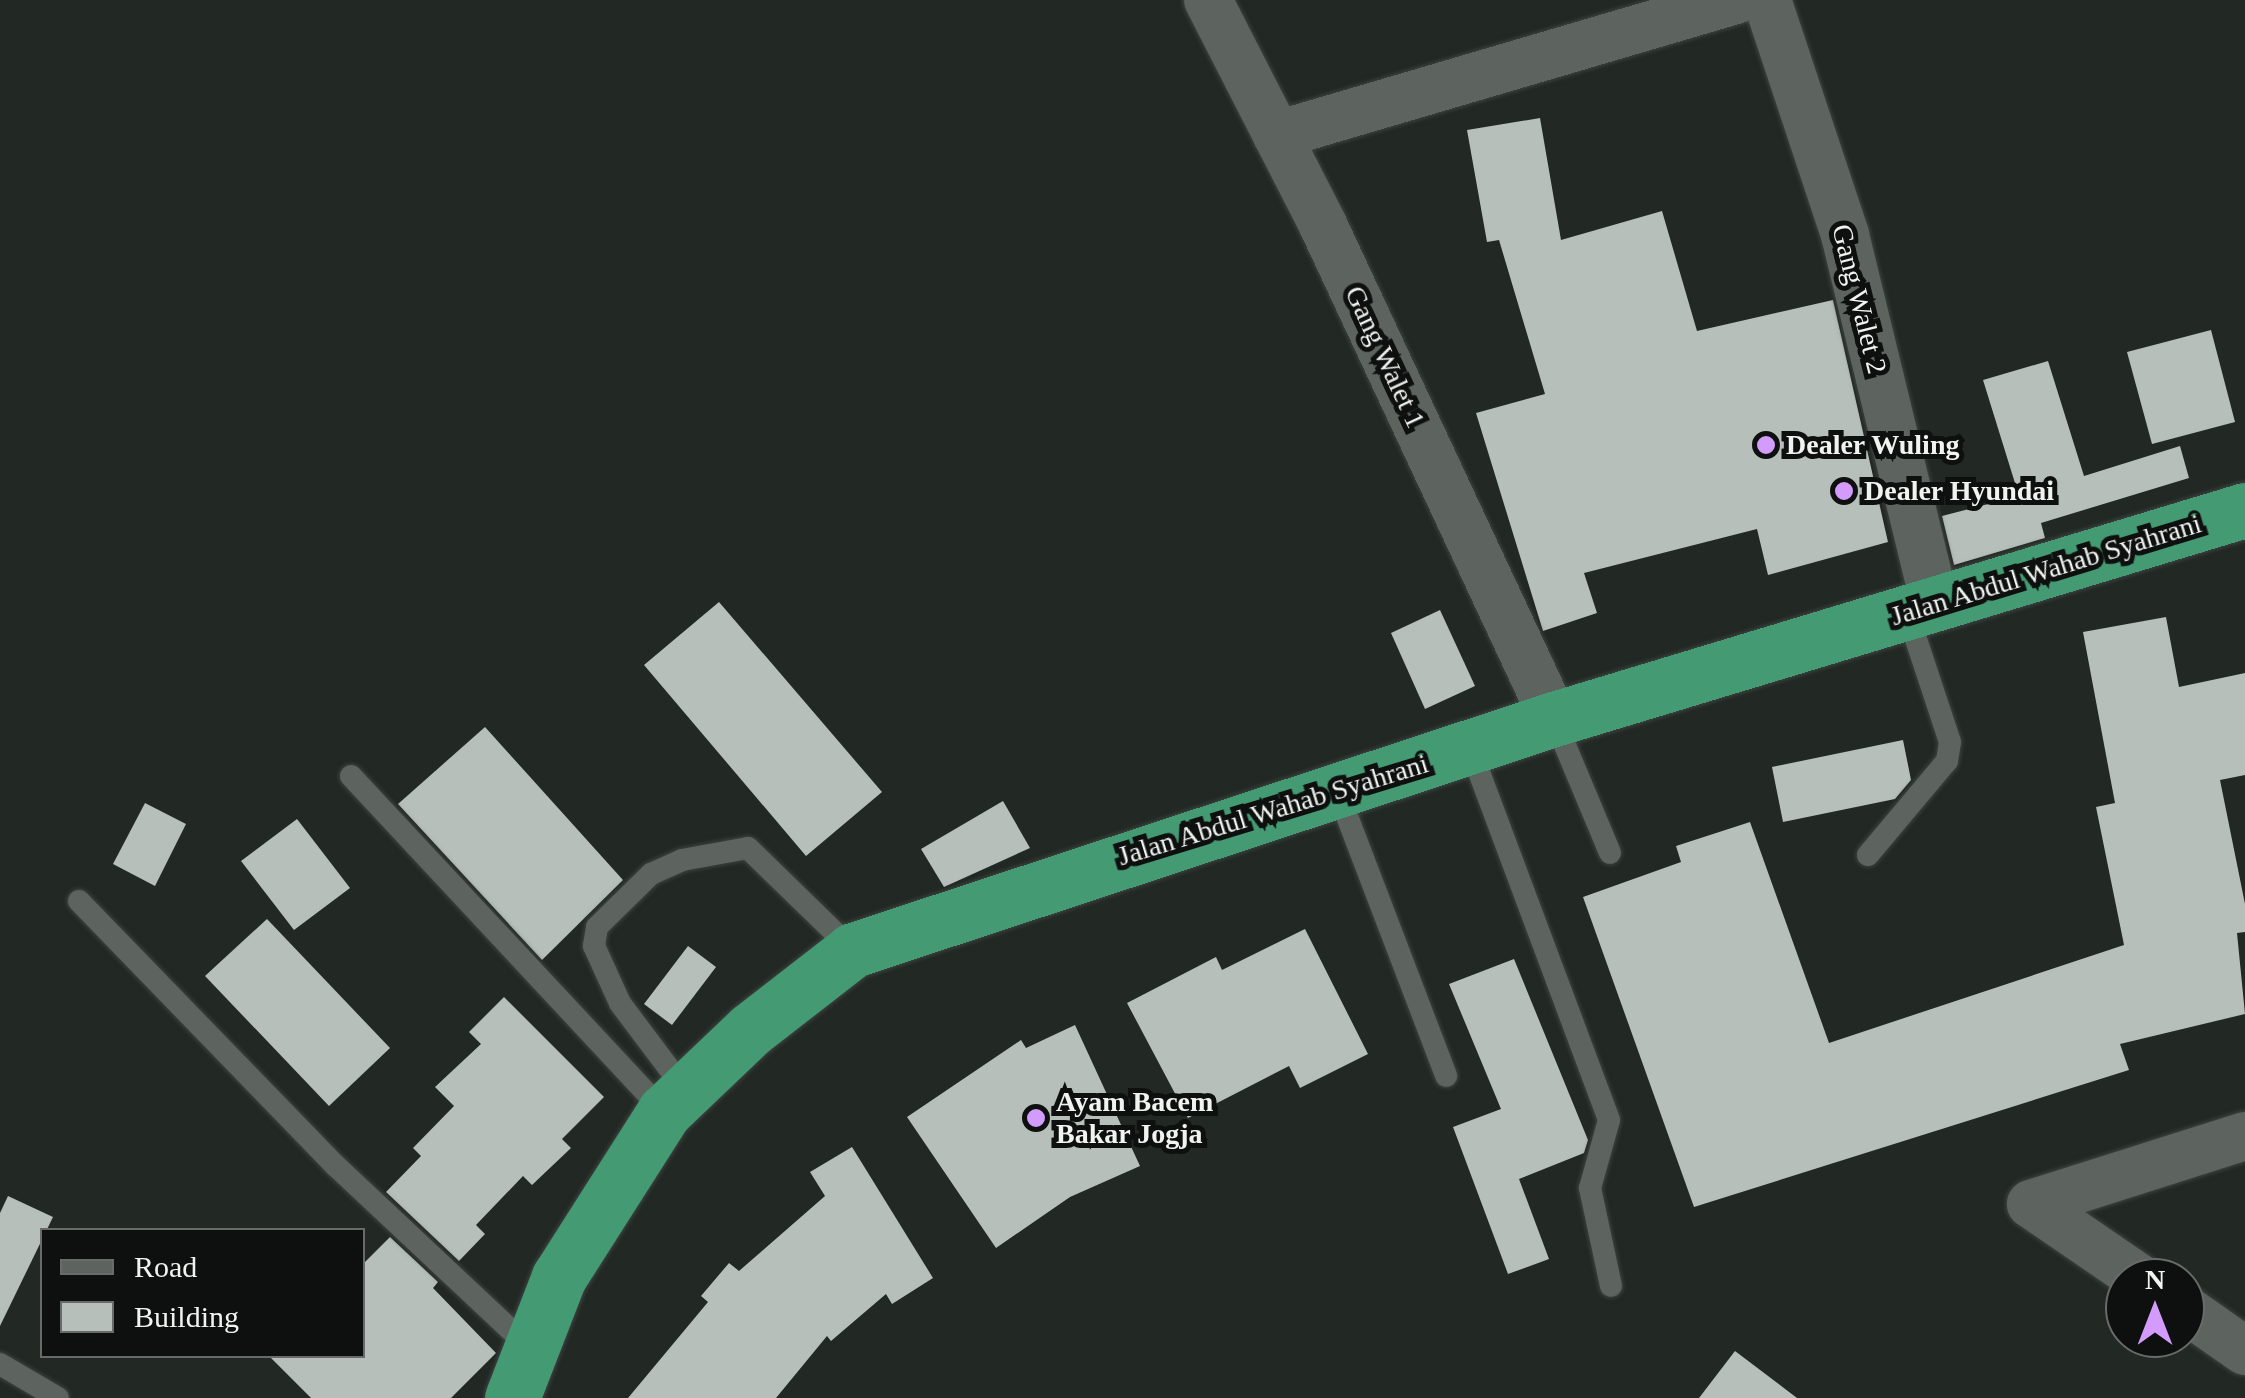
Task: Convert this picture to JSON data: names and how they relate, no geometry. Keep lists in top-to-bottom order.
{
  "streets": {
    "highway": ["Jalan Abdul Wahab Syahrani"],
    "street": ["Gang Walet 2", "Gang Walet 1"]
  },
  "crossings": [
    ["Gang Walet 2", "Jalan Abdul Wahab Syahrani"],
    ["Gang Walet 1", "Jalan Abdul Wahab Syahrani"]
  ],
  "places": ["Dealer Wuling", "Dealer Hyundai", "Ayam Bacem Bakar Jogja"],
  "legend": ["Road", "Building"],
  "north": "top"
}
